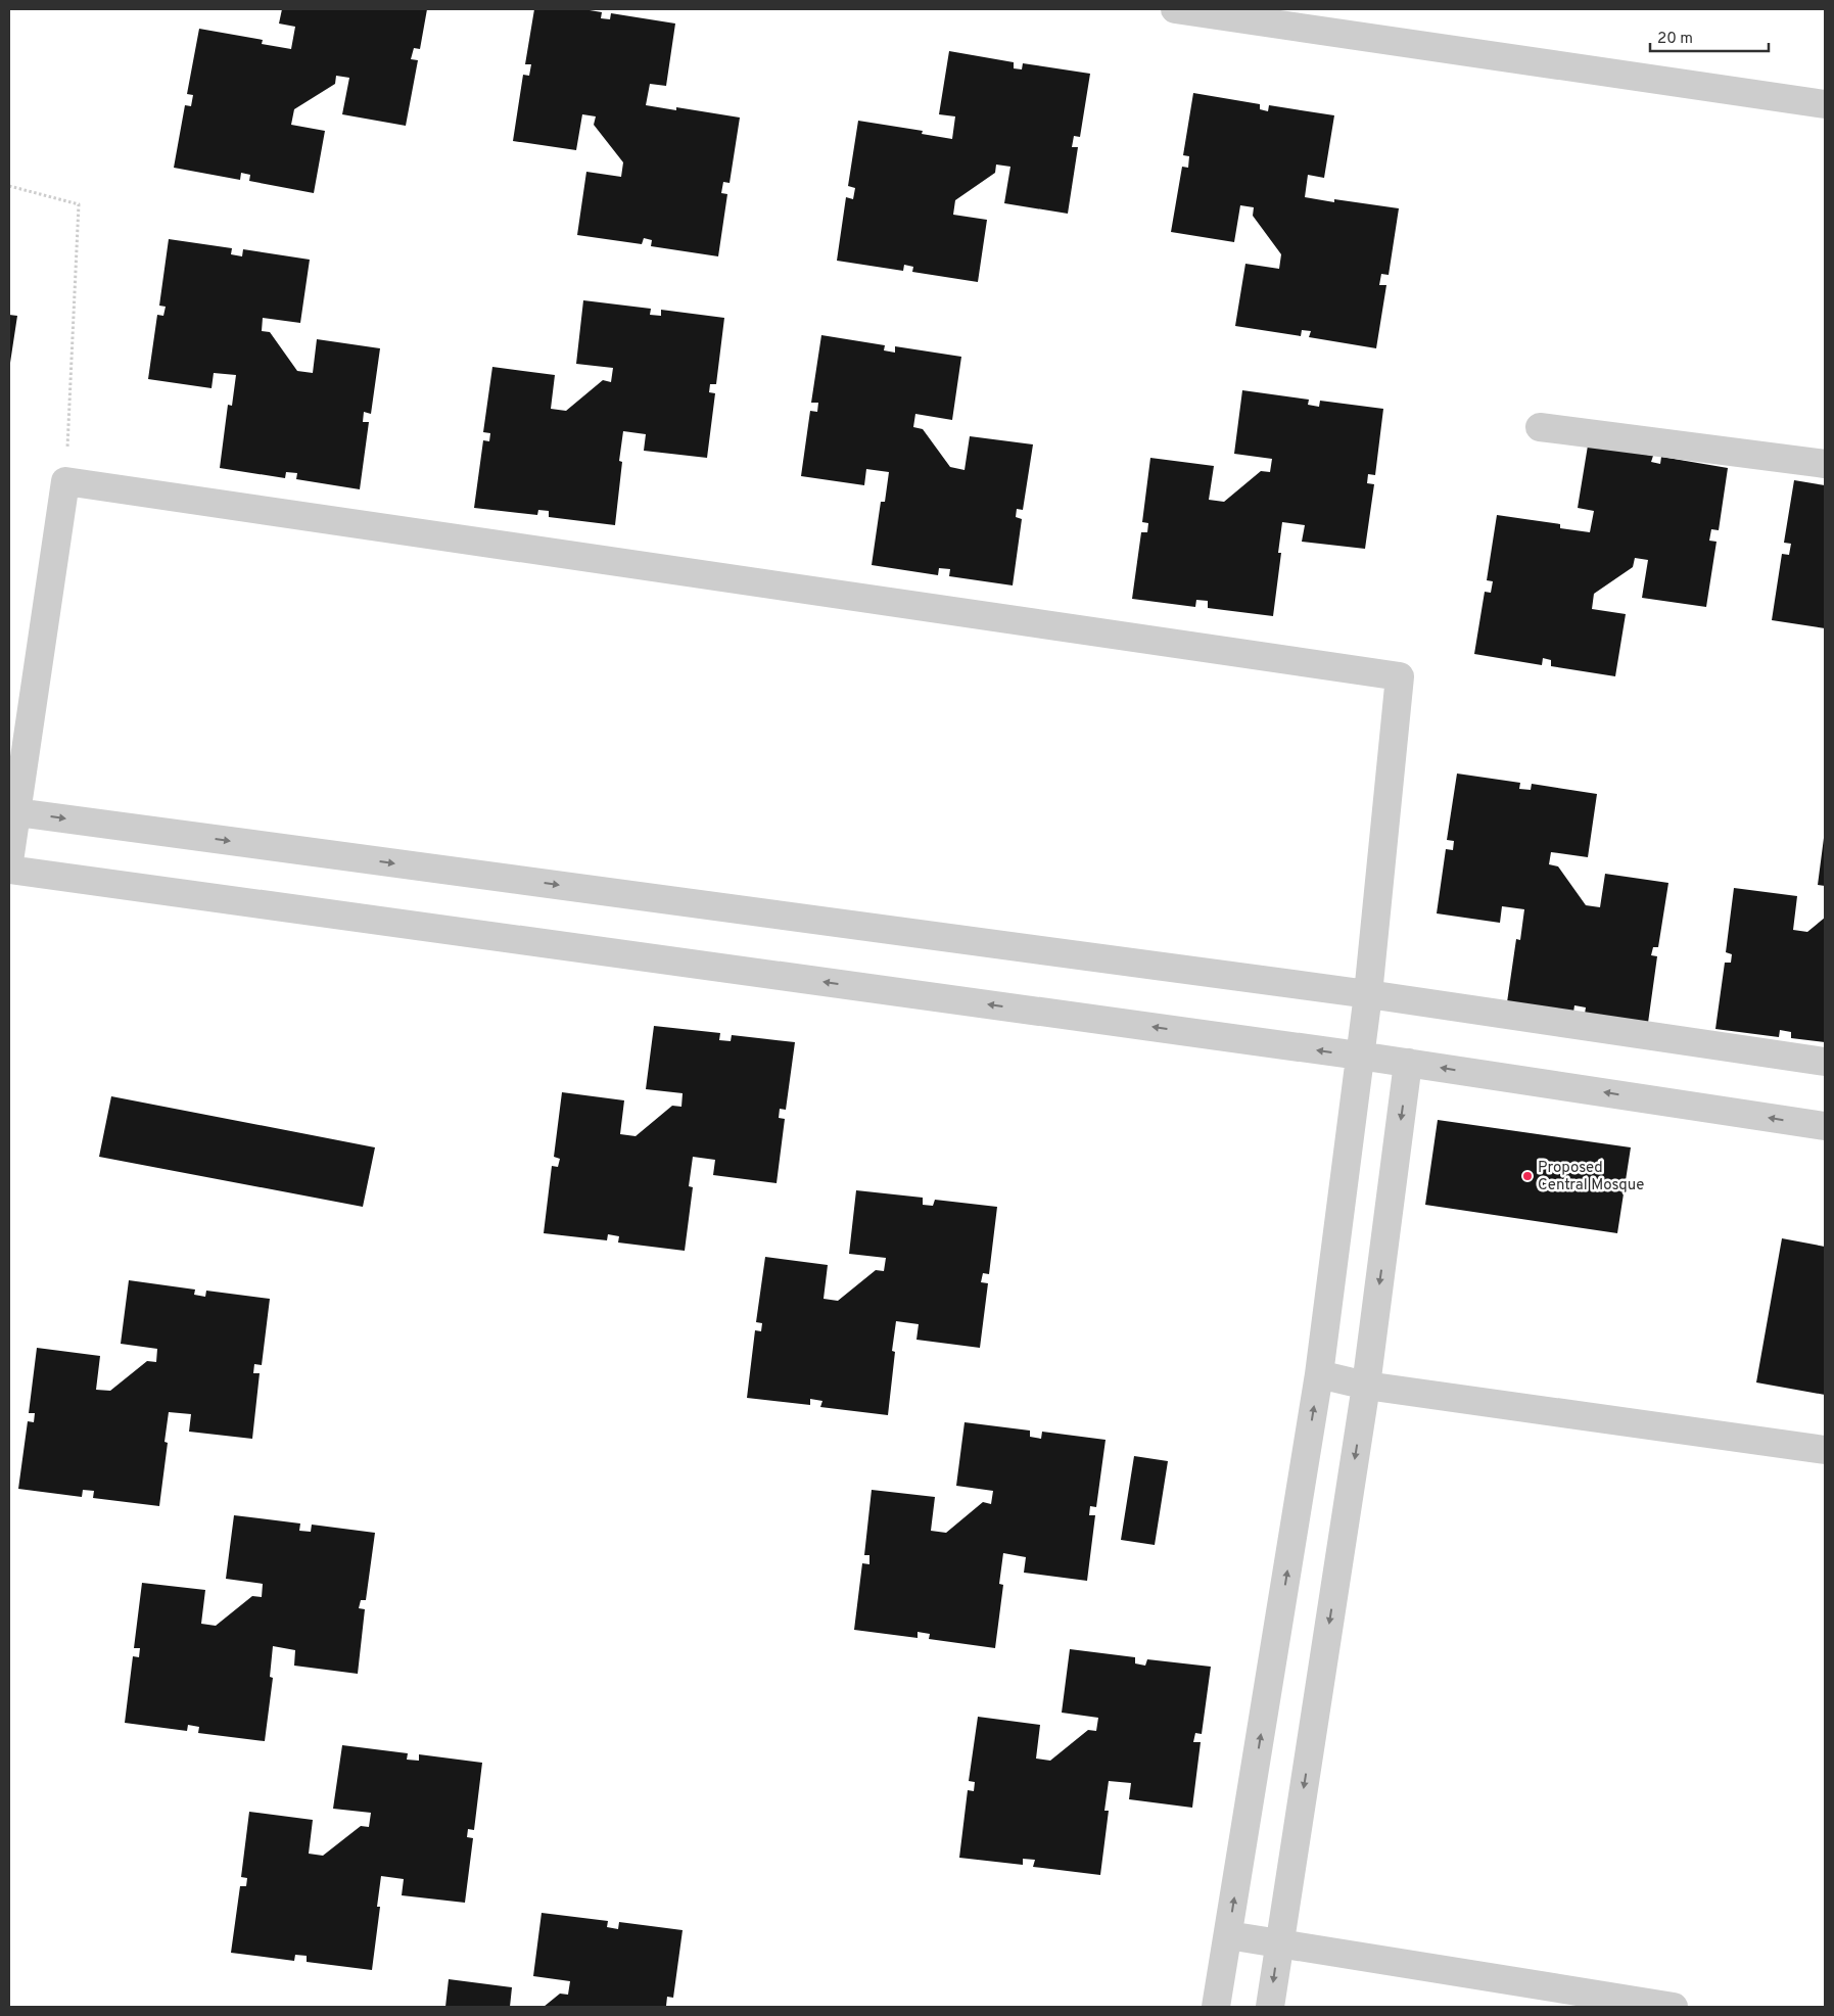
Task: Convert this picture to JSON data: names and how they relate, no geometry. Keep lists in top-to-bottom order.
{
  "places": ["Proposed Central Mosque"],
  "scale_bar": "20 m"
}
